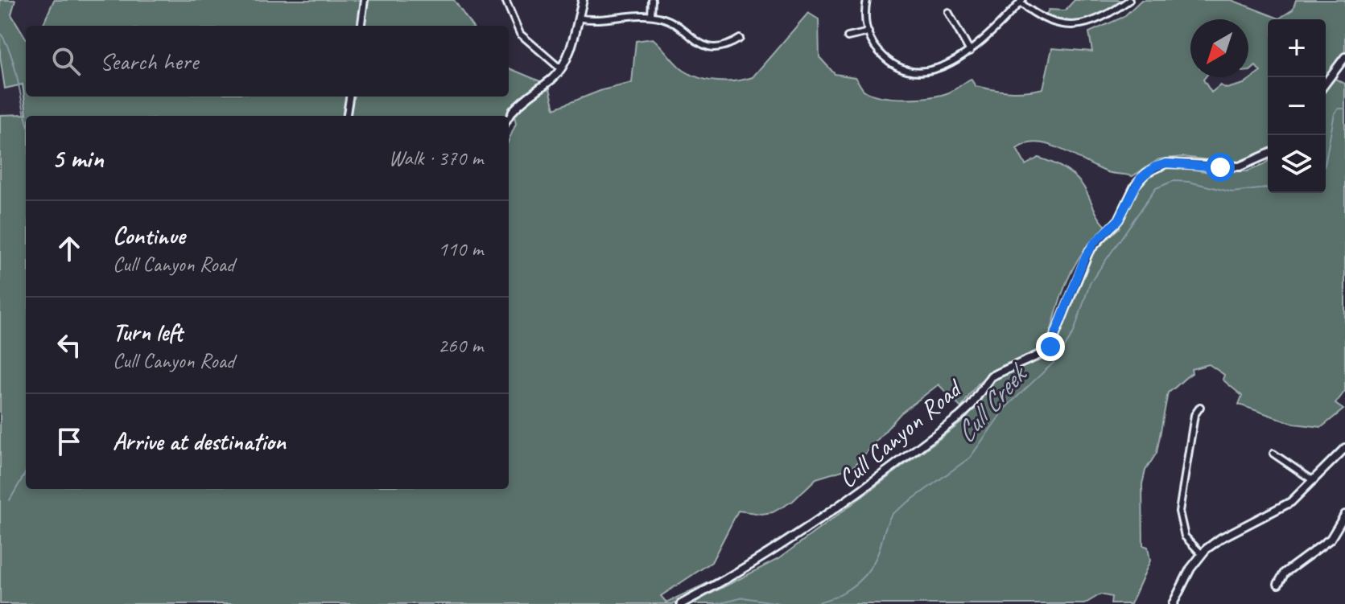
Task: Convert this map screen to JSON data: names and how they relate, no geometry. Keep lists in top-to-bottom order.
{
  "streets": {
    "street": ["Cull Canyon Road"]
  },
  "water": ["Cull Creek"],
  "north": "bottom left",
  "page": {
    "map_buttons": ["+", "−"],
    "search": "Search here",
    "heading": ["5 min", "Walk · 370 m"],
    "list": [
      ["Continue", "Cull Canyon Road", "110 m"],
      ["Turn left", "Cull Canyon Road", "260 m"],
      "Arrive at destination"
    ]
  }
}
